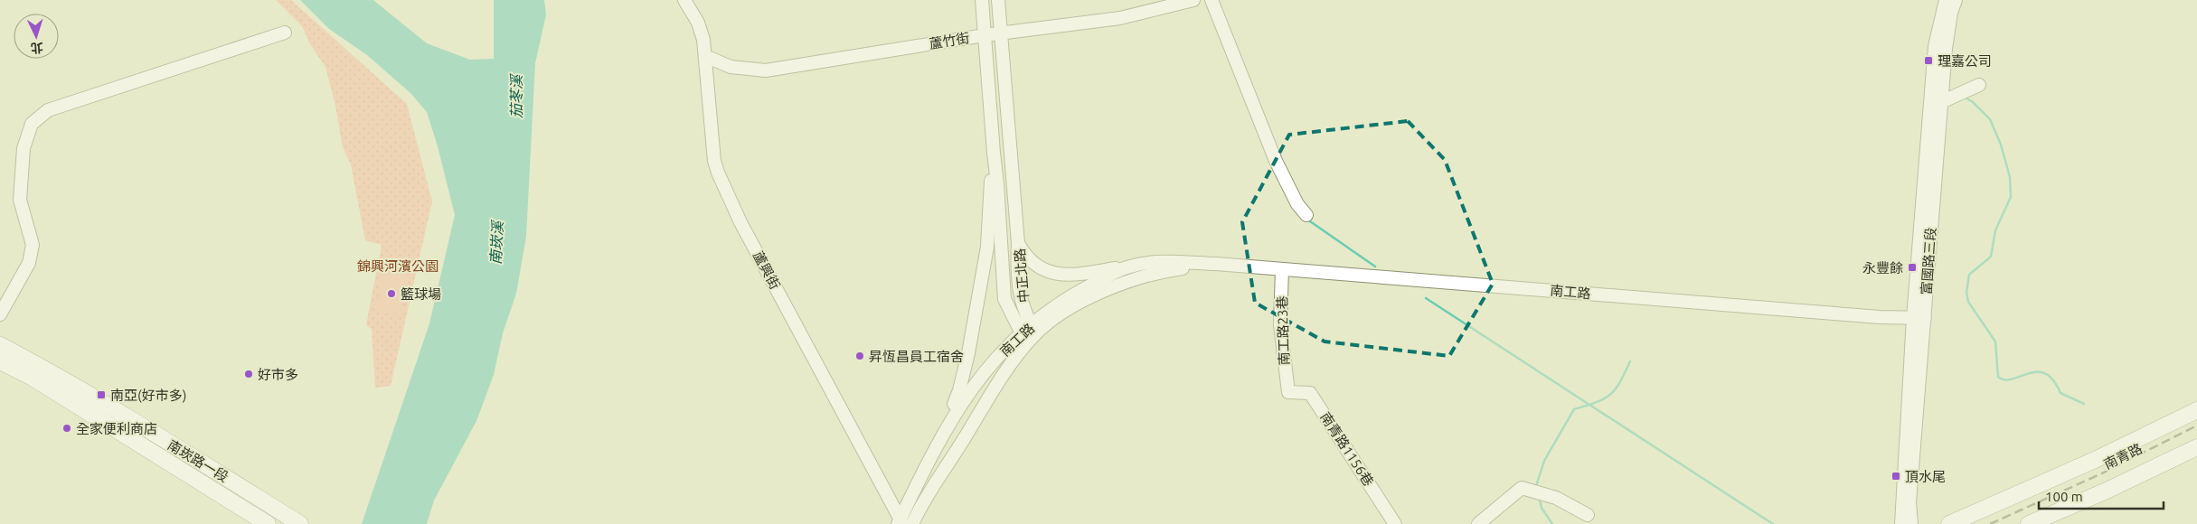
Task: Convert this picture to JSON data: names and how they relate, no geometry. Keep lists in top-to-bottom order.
{
  "streets": {
    "main road": ["南青路", "南崁路一段"],
    "street": [
      "蘆竹街",
      "富國路三段",
      "蘆興街",
      "中正北路",
      "南工路",
      "南工路23巷",
      "南青路1156巷"
    ]
  },
  "crossings": [
    ["蘆竹街", "蘆興街"],
    ["蘆竹街", "中正北路"],
    ["富國路三段", "南工路"],
    ["蘆興街", "南工路"],
    ["中正北路", "南工路"],
    ["南工路", "南工路23巷"],
    ["南工路23巷", "南青路1156巷"]
  ],
  "water": ["茄苳溪", "南崁溪"],
  "parks": ["錦興河濱公園"],
  "places": {
    "transit": [
      "理嘉公司",
      "永豐餘",
      "南亞(好市多)",
      "頂水尾"
    ],
    "other": [
      "籃球場",
      "昇恆昌員工宿舍",
      "好市多",
      "全家便利商店"
    ]
  },
  "scale_bar": "100 m",
  "north": "bottom"
}
